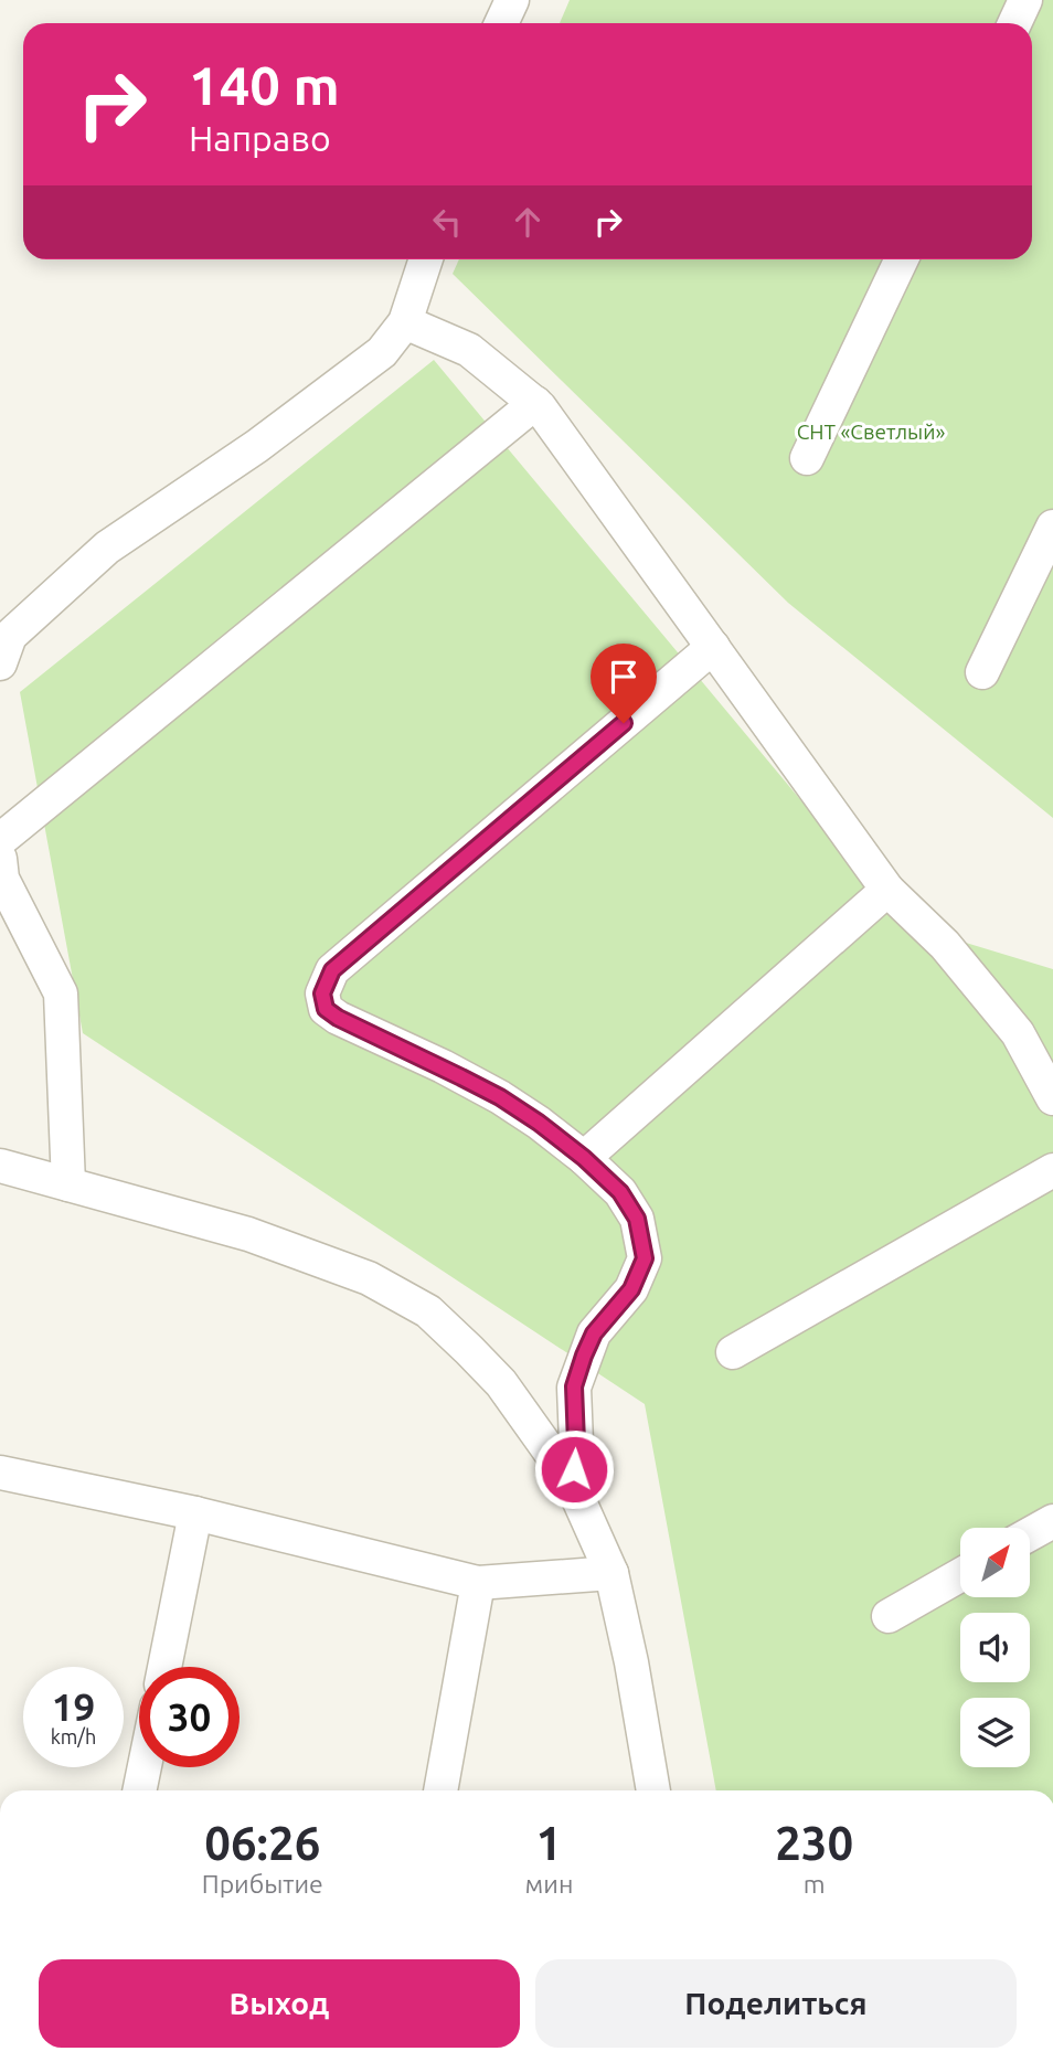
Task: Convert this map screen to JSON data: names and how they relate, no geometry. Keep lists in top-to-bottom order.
{
  "parks": ["СНТ «Светлый»"],
  "north": "top right",
  "page": {
    "turn": ["140 m", "Направо"],
    "speed": "19 km/h",
    "limit": "30",
    "eta": [
      "06:26",
      "Прибытие",
      "1",
      "мин",
      "230",
      "m"
    ],
    "buttons": ["Выход", "Поделиться"]
  }
}
